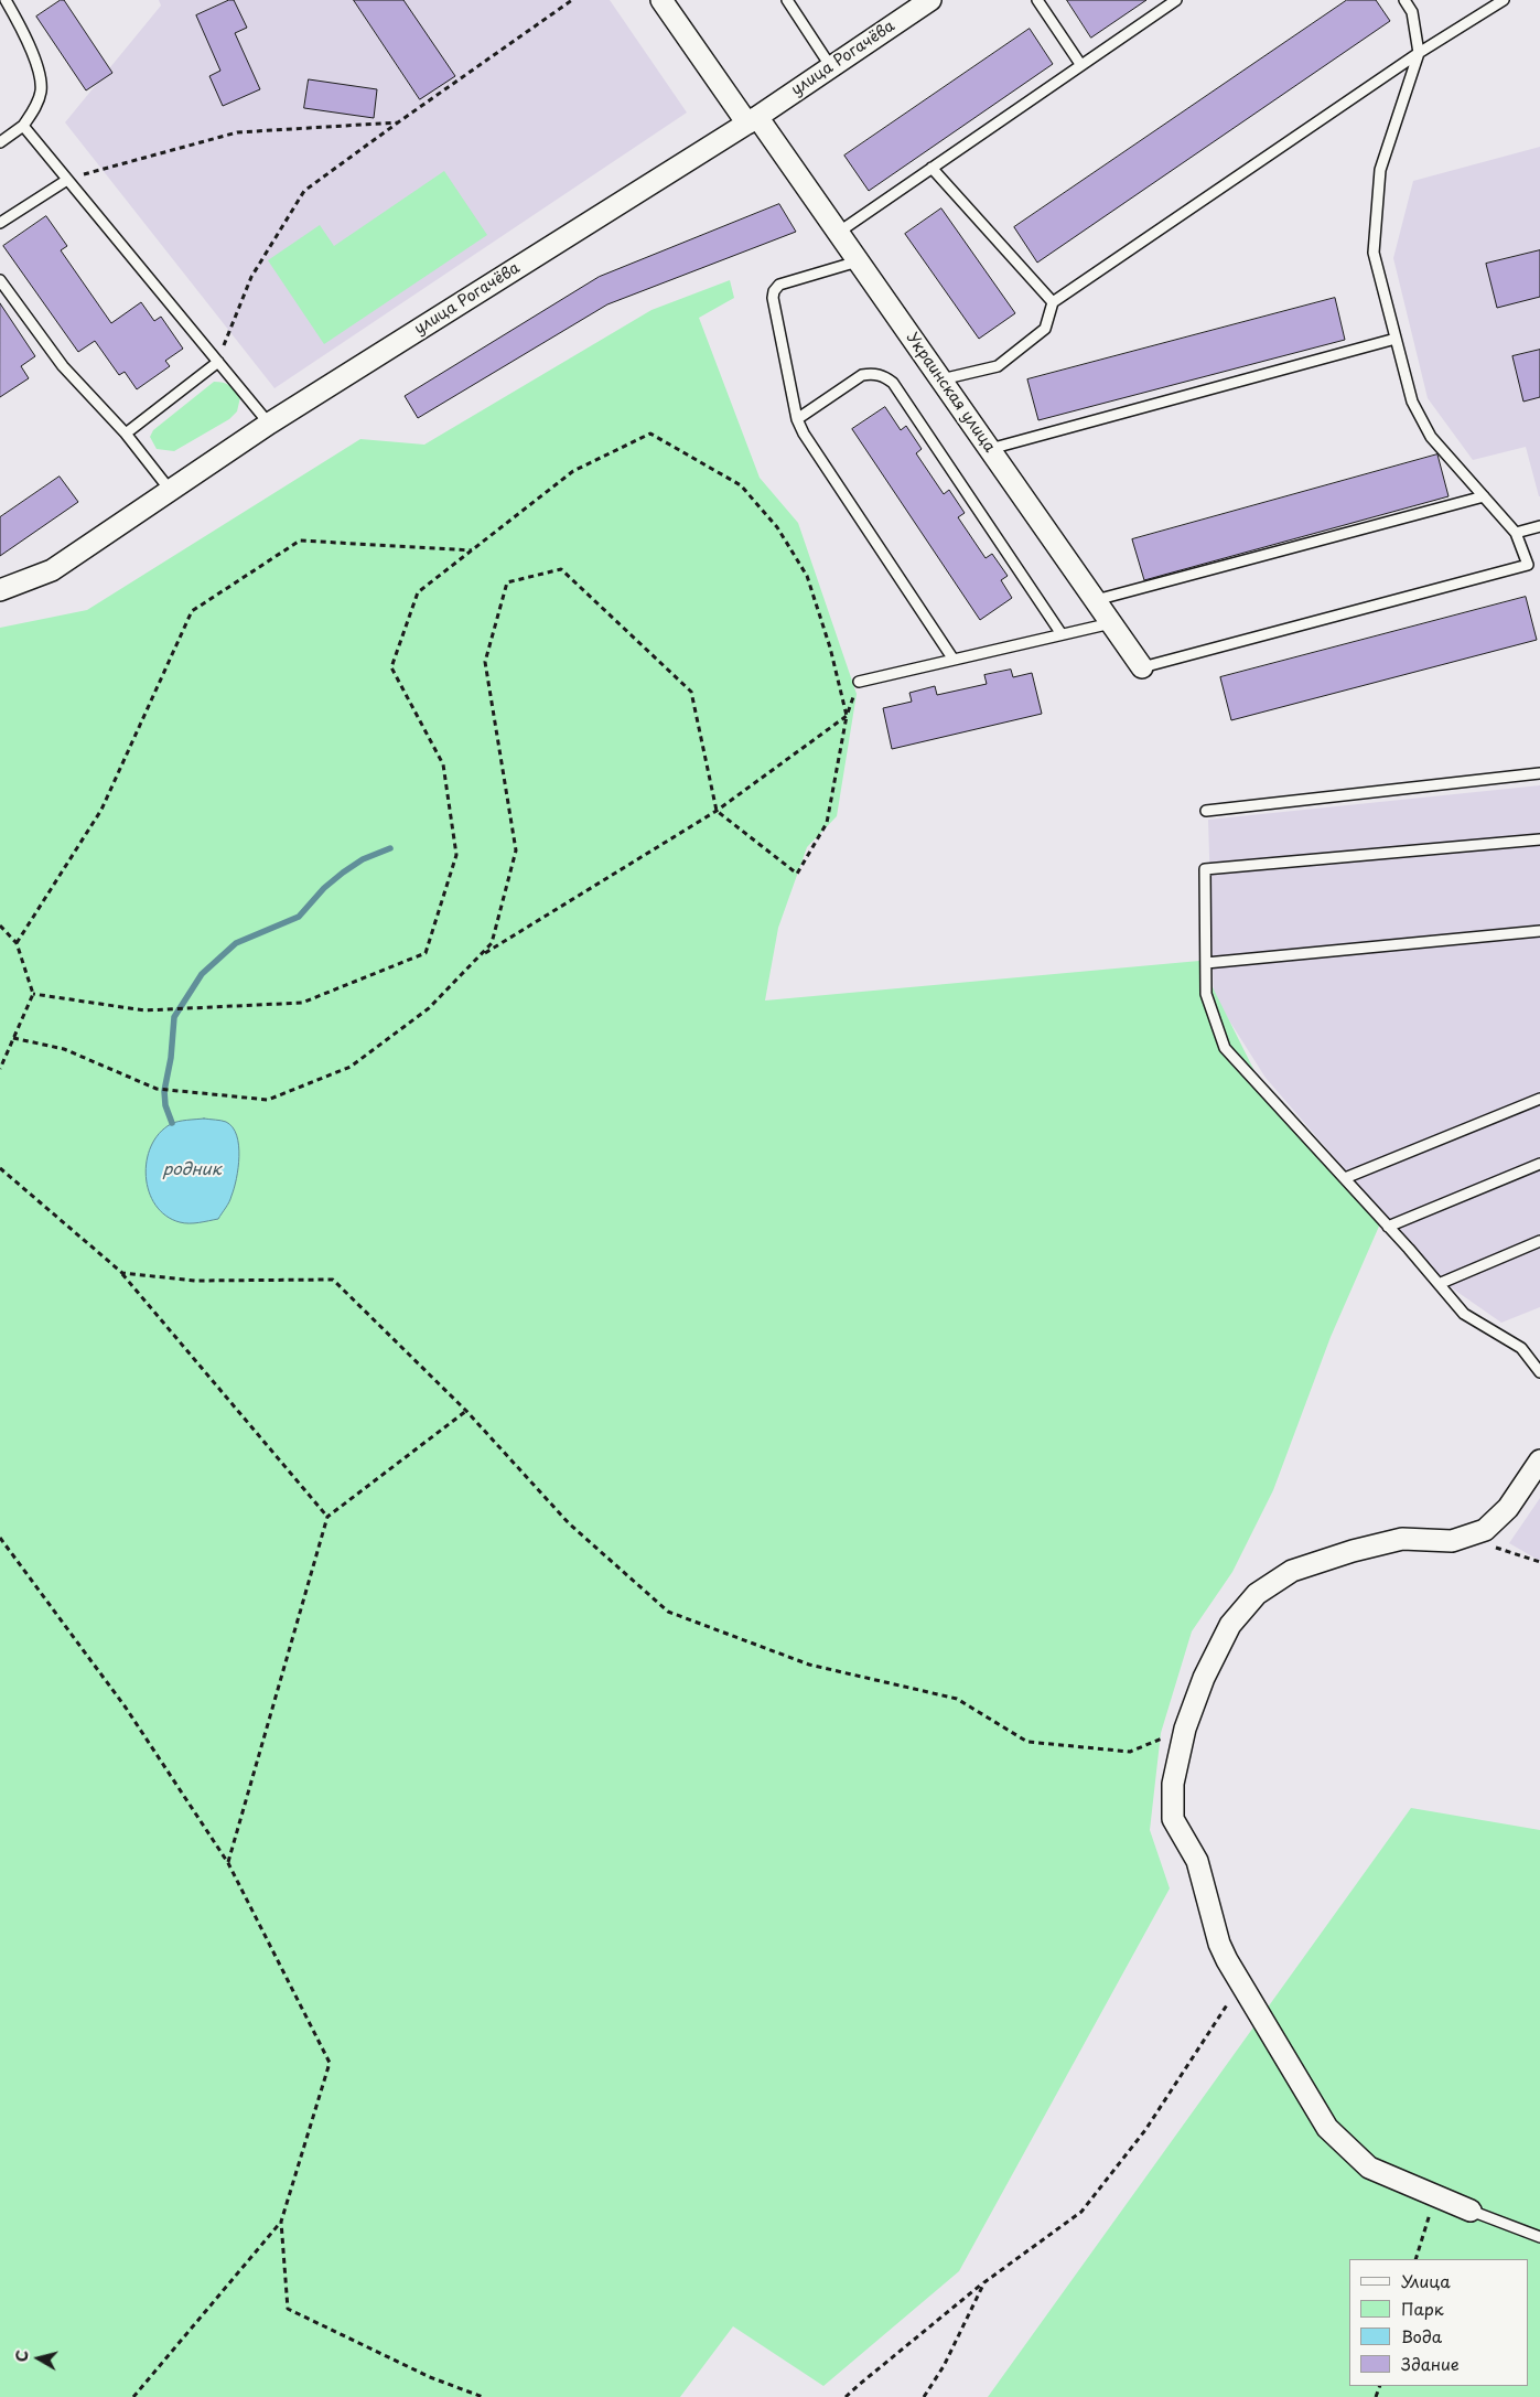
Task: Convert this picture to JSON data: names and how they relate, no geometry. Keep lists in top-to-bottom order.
{
  "streets": {
    "street": ["улица Рогачёва", "Украинская улица"]
  },
  "crossings": [
    ["улица Рогачёва", "Украинская улица"]
  ],
  "water": ["родник"],
  "legend": [
    "Улица",
    "Парк",
    "Вода",
    "Здание"
  ],
  "north": "left"
}
